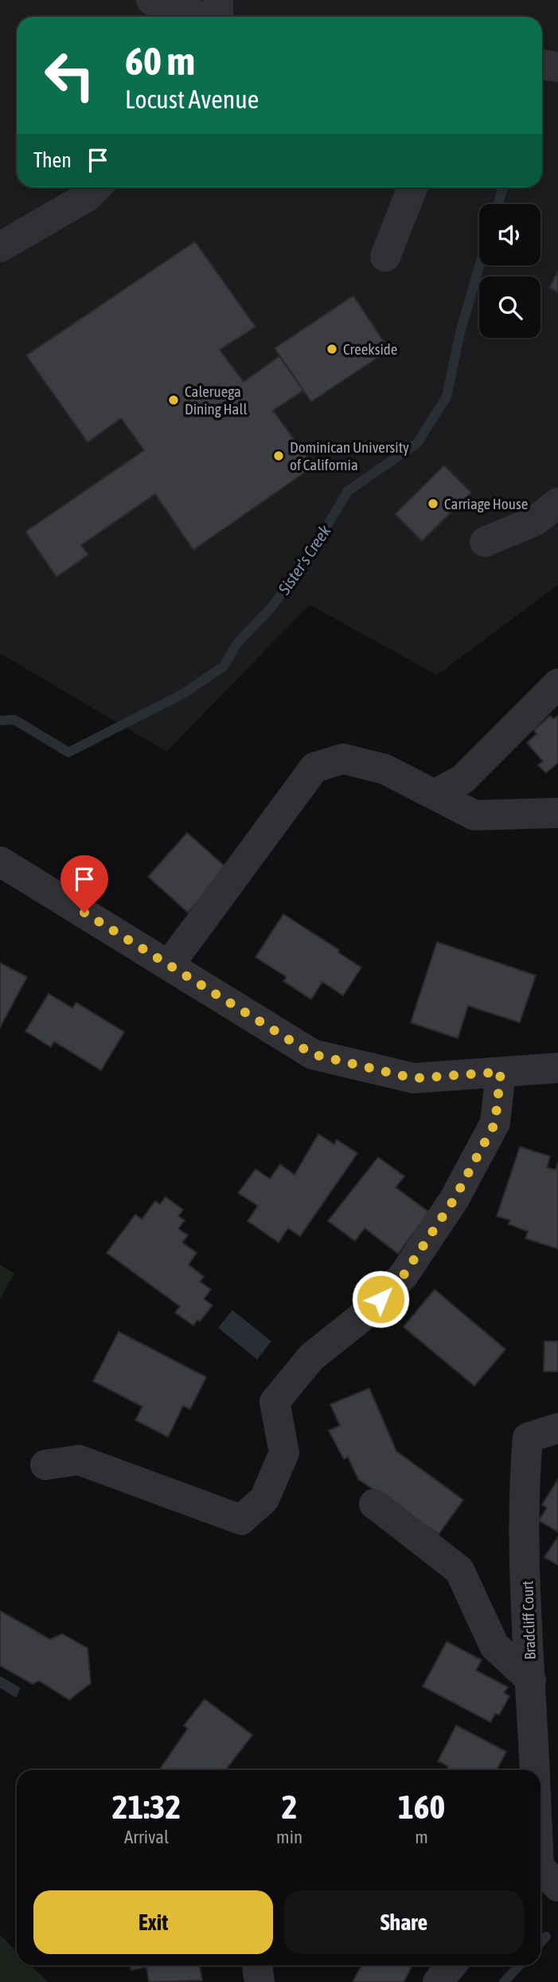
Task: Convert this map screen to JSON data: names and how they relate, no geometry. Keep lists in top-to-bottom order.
{
  "streets": {
    "street": ["Bradcliff Court"]
  },
  "water": ["Sister's Creek"],
  "places": [
    "Creekside",
    "Caleruega Dining Hall",
    "Dominican University of California",
    "Carriage House"
  ],
  "page": {
    "turn": ["60 m", "Locust Avenue"],
    "then": "Then",
    "eta": [
      "21:32",
      "Arrival",
      "2",
      "min",
      "160",
      "m"
    ],
    "buttons": ["Exit", "Share"]
  }
}
